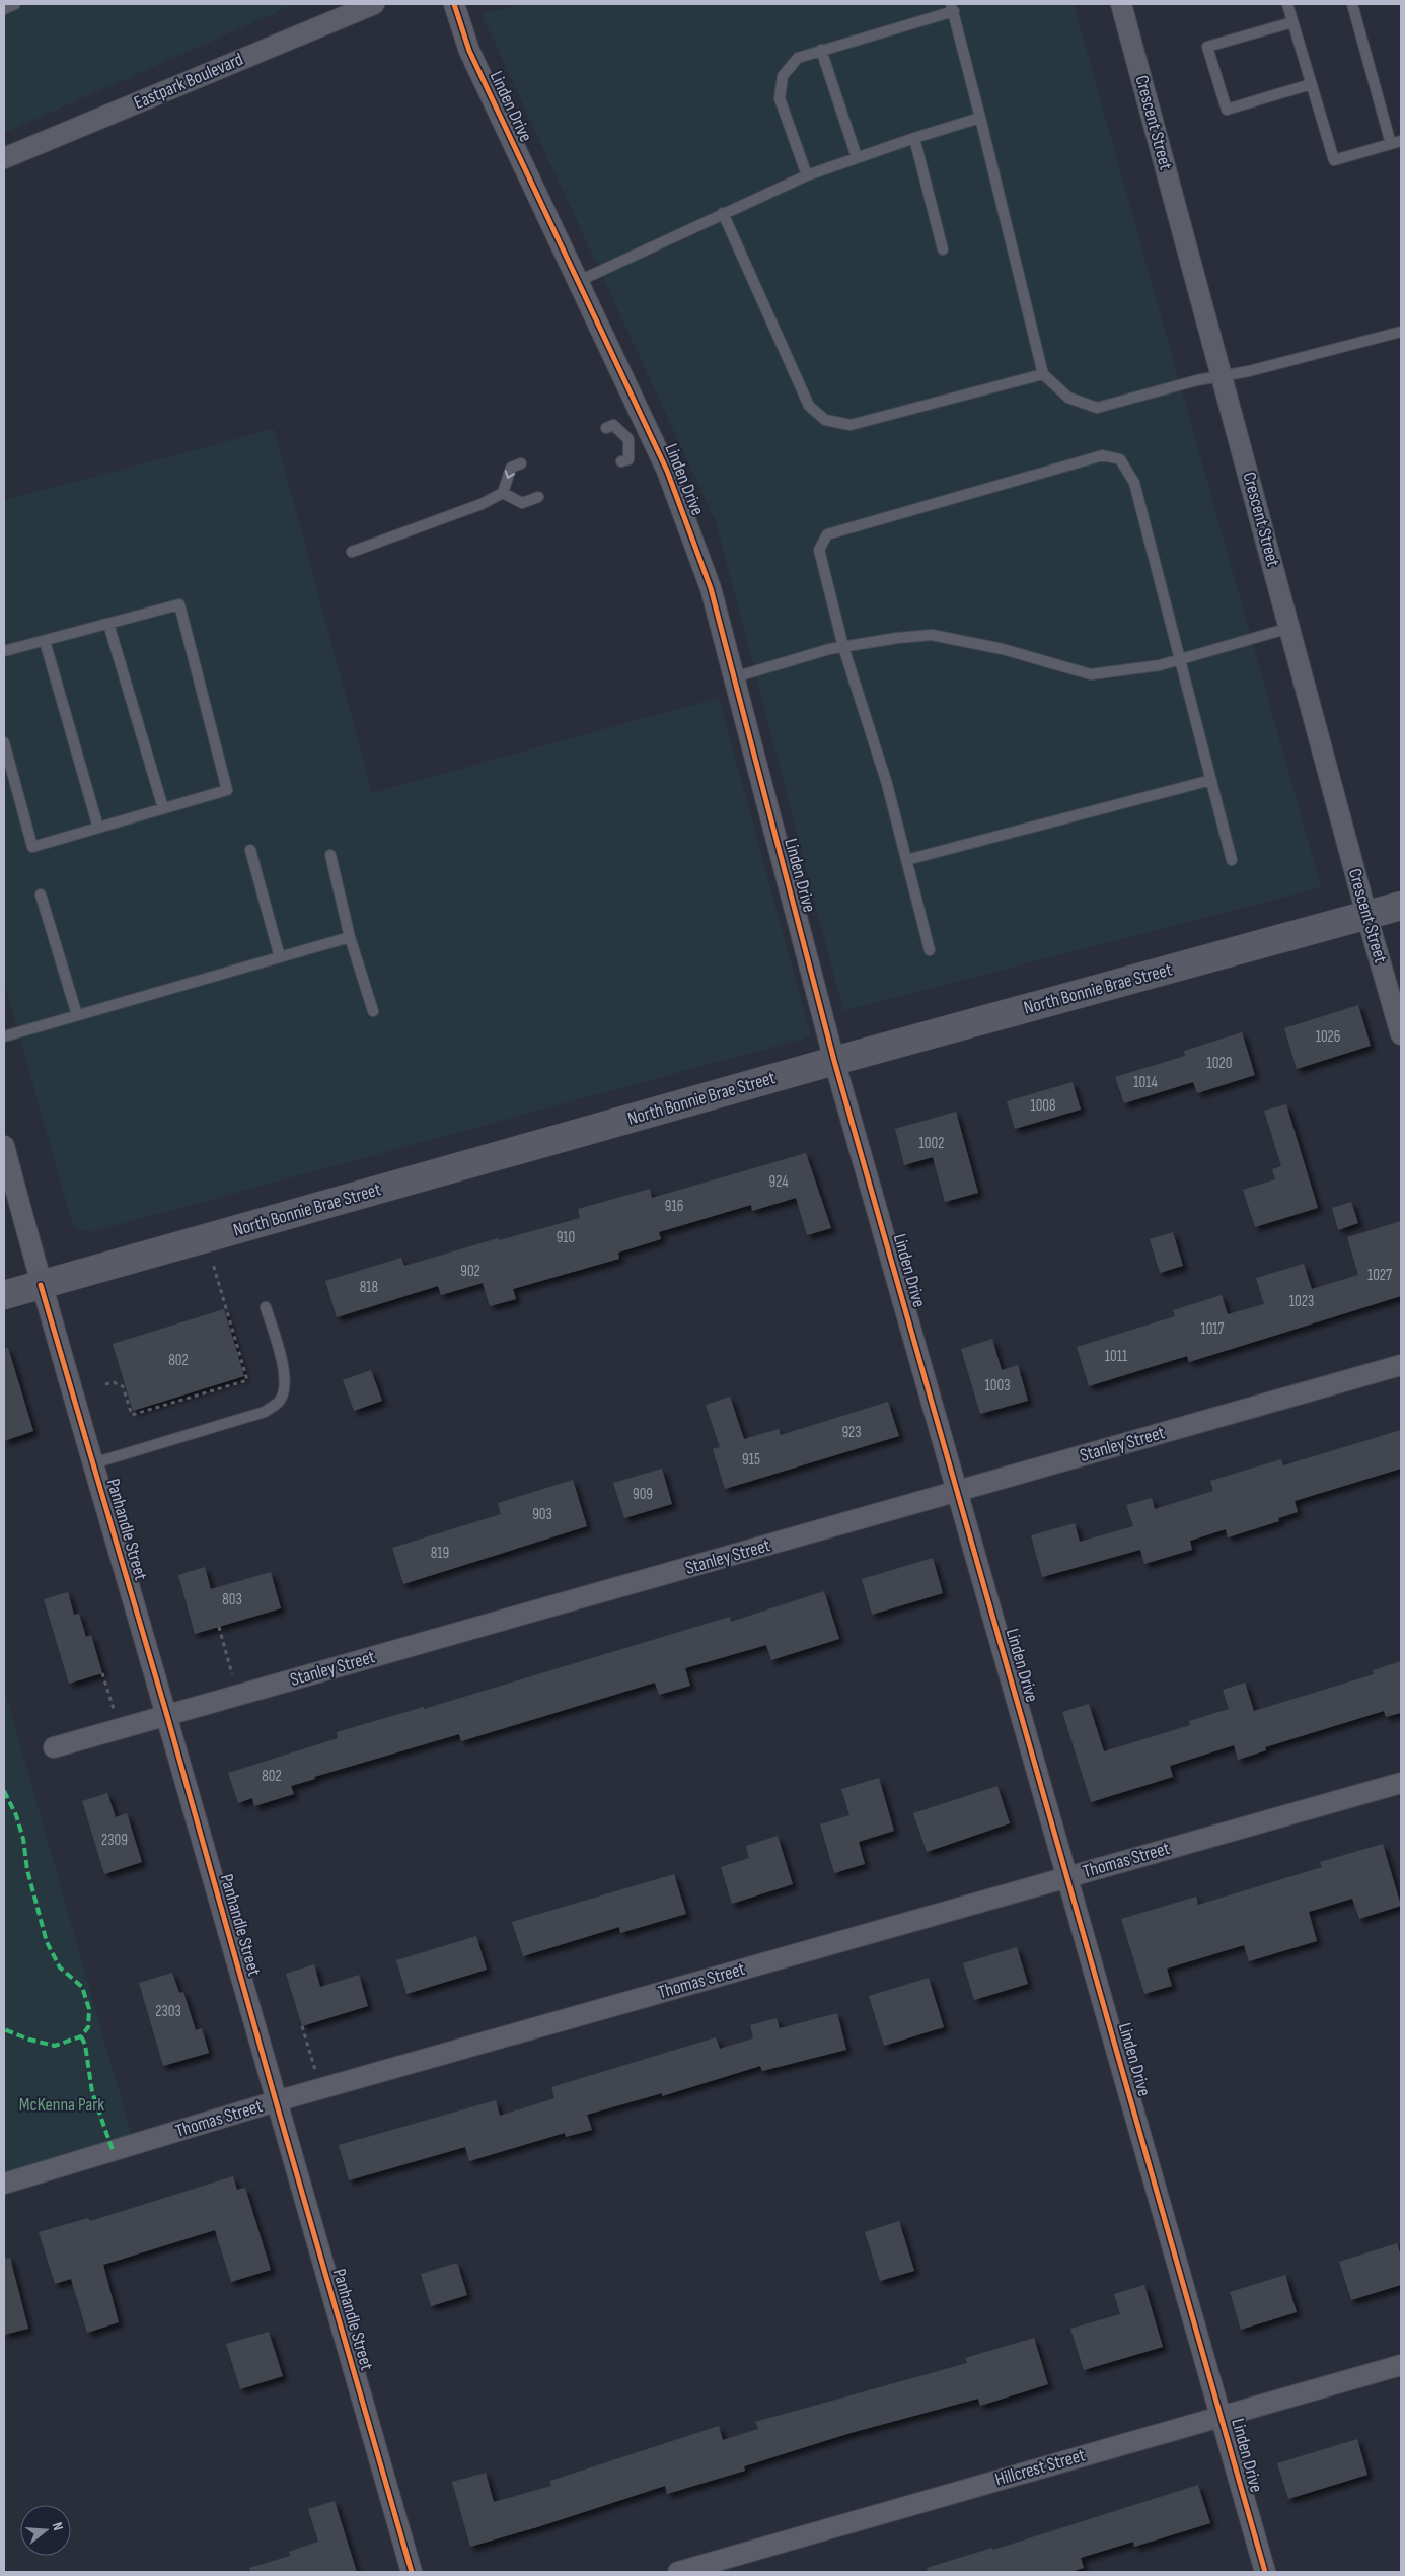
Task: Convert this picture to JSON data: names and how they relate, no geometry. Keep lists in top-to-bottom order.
{
  "streets": {
    "main road": ["North Bonnie Brae Street"],
    "street": [
      "Eastpark Boulevard",
      "Linden Drive",
      "Crescent Street",
      "Stanley Street",
      "Panhandle Street",
      "Thomas Street",
      "Hillcrest Street"
    ]
  },
  "crossings": [
    ["Linden Drive", "North Bonnie Brae Street"],
    ["Linden Drive", "Stanley Street"],
    ["Linden Drive", "Thomas Street"],
    ["Linden Drive", "Hillcrest Street"],
    ["Crescent Street", "North Bonnie Brae Street"],
    ["North Bonnie Brae Street", "Panhandle Street"],
    ["Stanley Street", "Panhandle Street"],
    ["Panhandle Street", "Thomas Street"]
  ],
  "parks": ["McKenna Park"],
  "house_numbers": [
    "1026",
    "1020",
    "1014",
    "1008",
    "1002",
    "924",
    "916",
    "910",
    "902",
    "1027",
    "818",
    "1023",
    "1017",
    "1011",
    "802",
    "1003",
    "923",
    "915",
    "909",
    "903",
    "819",
    "803",
    "802",
    "2309",
    "2303"
  ],
  "north": "right"
}
